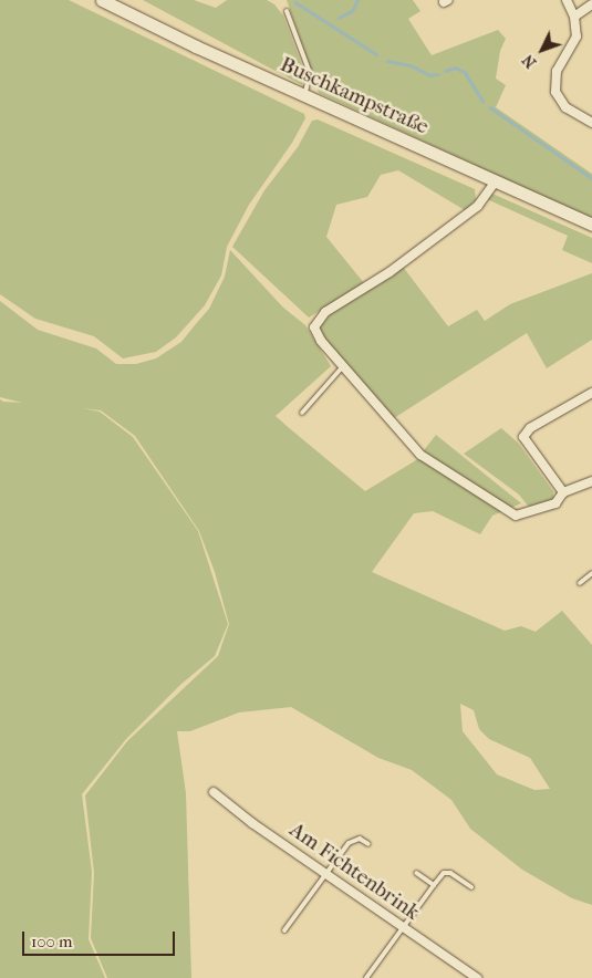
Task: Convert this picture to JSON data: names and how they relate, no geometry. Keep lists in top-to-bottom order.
{
  "streets": {
    "main road": ["Buschkampstraße"],
    "street": ["Am Fichtenbrink"]
  },
  "scale_bar": "100 m",
  "north": "bottom left"
}
